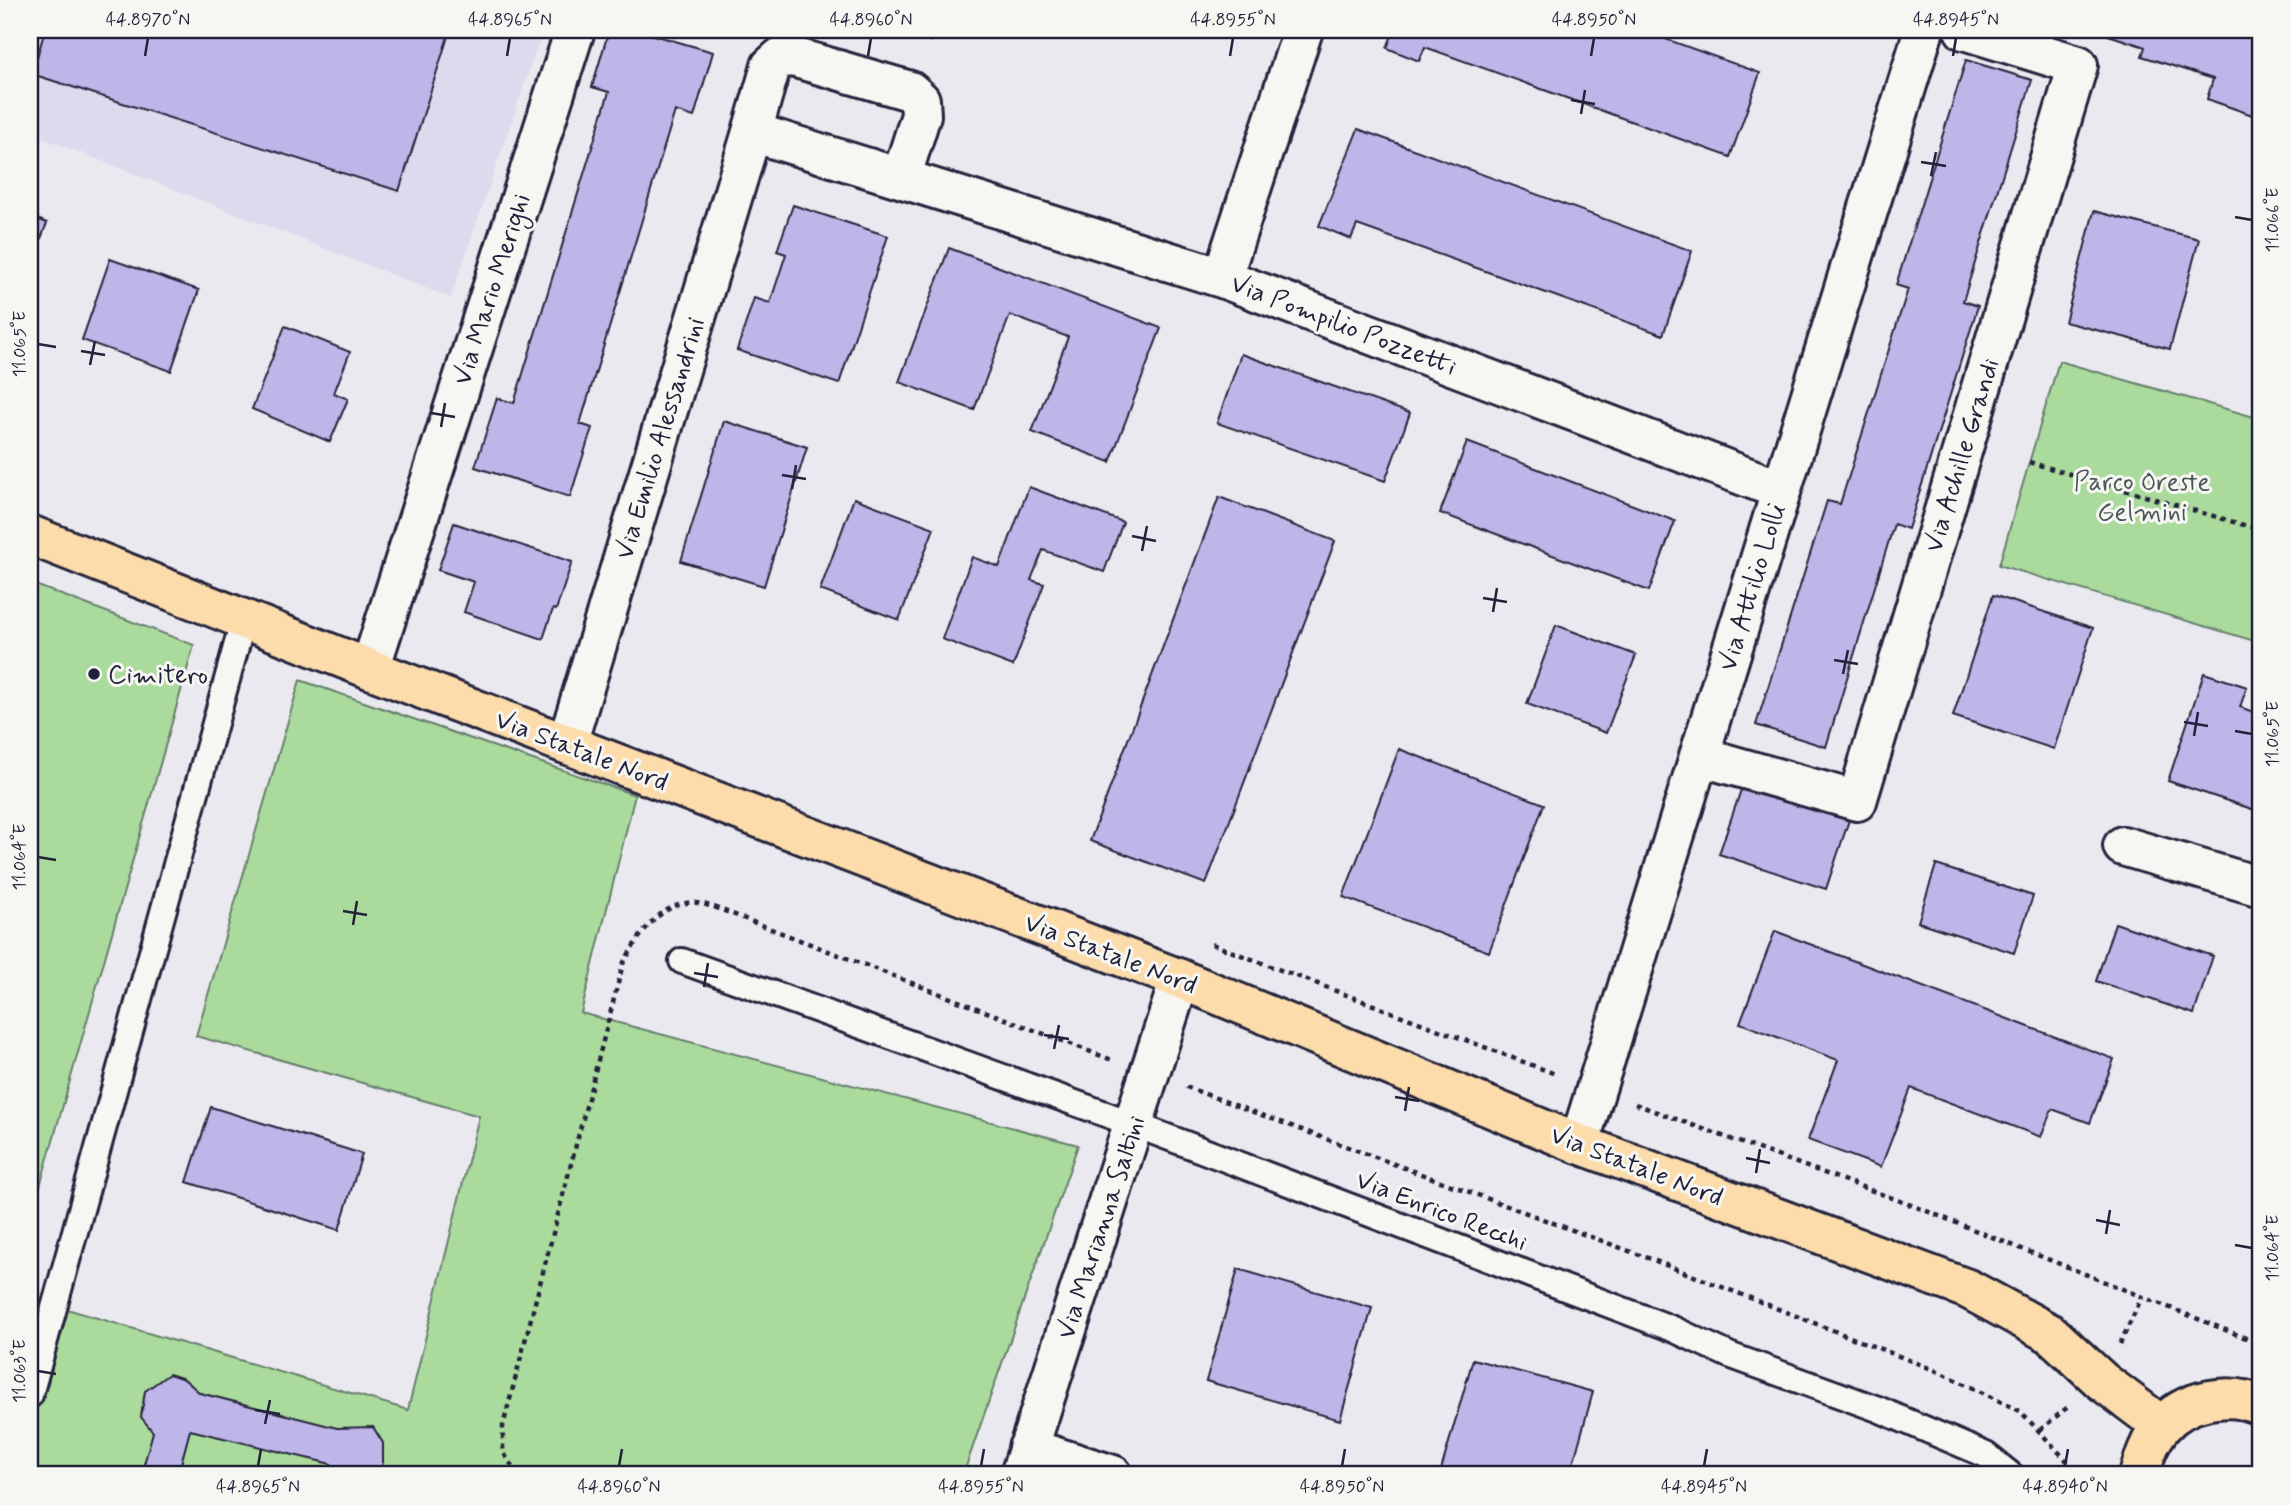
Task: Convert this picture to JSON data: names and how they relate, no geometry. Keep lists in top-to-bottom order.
{
  "streets": {
    "main road": ["Via Statale Nord"],
    "street": [
      "Via Mario Merighi",
      "Via Pompilio Pozzetti",
      "Via Emilio Alessandrini",
      "Via Achille Grandi",
      "Via Attilio Lolli",
      "Via Marianna Saltini"
    ],
    "lane": ["Via Enrico Recchi"]
  },
  "crossings": [
    ["Via Mario Merighi", "Via Statale Nord"],
    ["Via Pompilio Pozzetti", "Via Emilio Alessandrini"],
    ["Via Pompilio Pozzetti", "Via Attilio Lolli"],
    ["Via Emilio Alessandrini", "Via Statale Nord"],
    ["Via Achille Grandi", "Via Attilio Lolli"],
    ["Via Attilio Lolli", "Via Statale Nord"],
    ["Via Statale Nord", "Via Marianna Saltini"],
    ["Via Enrico Recchi", "Via Marianna Saltini"]
  ],
  "parks": ["Parco Oreste Gelmini"],
  "places": ["Cimitero"],
  "coordinates": [
    "44.8970°N",
    "44.8965°N",
    "44.8960°N",
    "44.8955°N",
    "44.8950°N",
    "44.8945°N",
    "11.066°E",
    "11.065°E",
    "11.064°E",
    "11.063°E",
    "44.8940°N"
  ]
}
